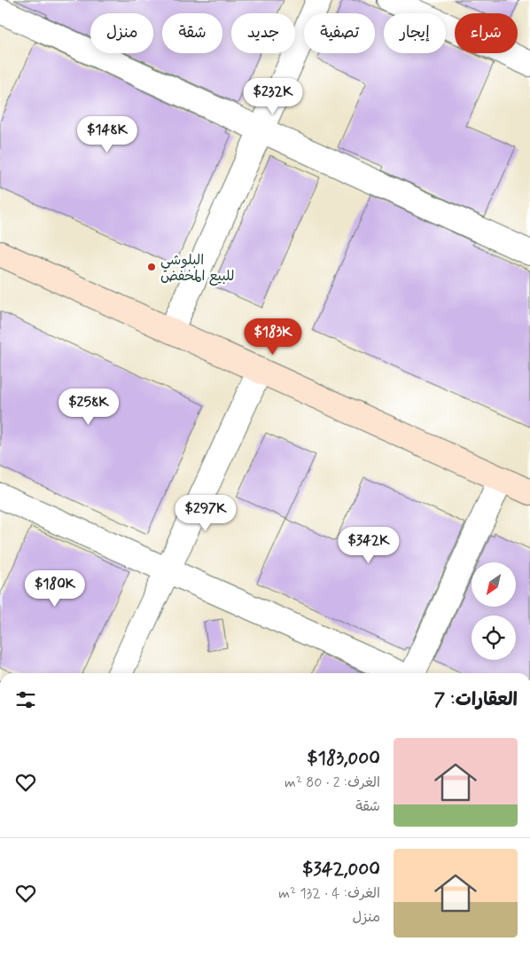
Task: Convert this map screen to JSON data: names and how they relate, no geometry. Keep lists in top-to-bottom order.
{
  "places": ["البلوشي للبيع المخفض"],
  "north": "bottom left",
  "page": {
    "chip": [
      "شراء",
      "إيجار",
      "تصفية",
      "جديد",
      "شقة",
      "منزل"
    ],
    "price": [
      "$232K",
      "$148K",
      "$183K",
      "$258K",
      "$297K",
      "$342K",
      "$180K"
    ],
    "heading": "العقارات: 7",
    "list": [
      {
        "name": "$183,000",
        "note": "الغرف: 2 · 80 m² · شقة"
      },
      {
        "name": "$342,000",
        "note": "الغرف: 4 · 132 m² · منزل"
      }
    ]
  }
}
